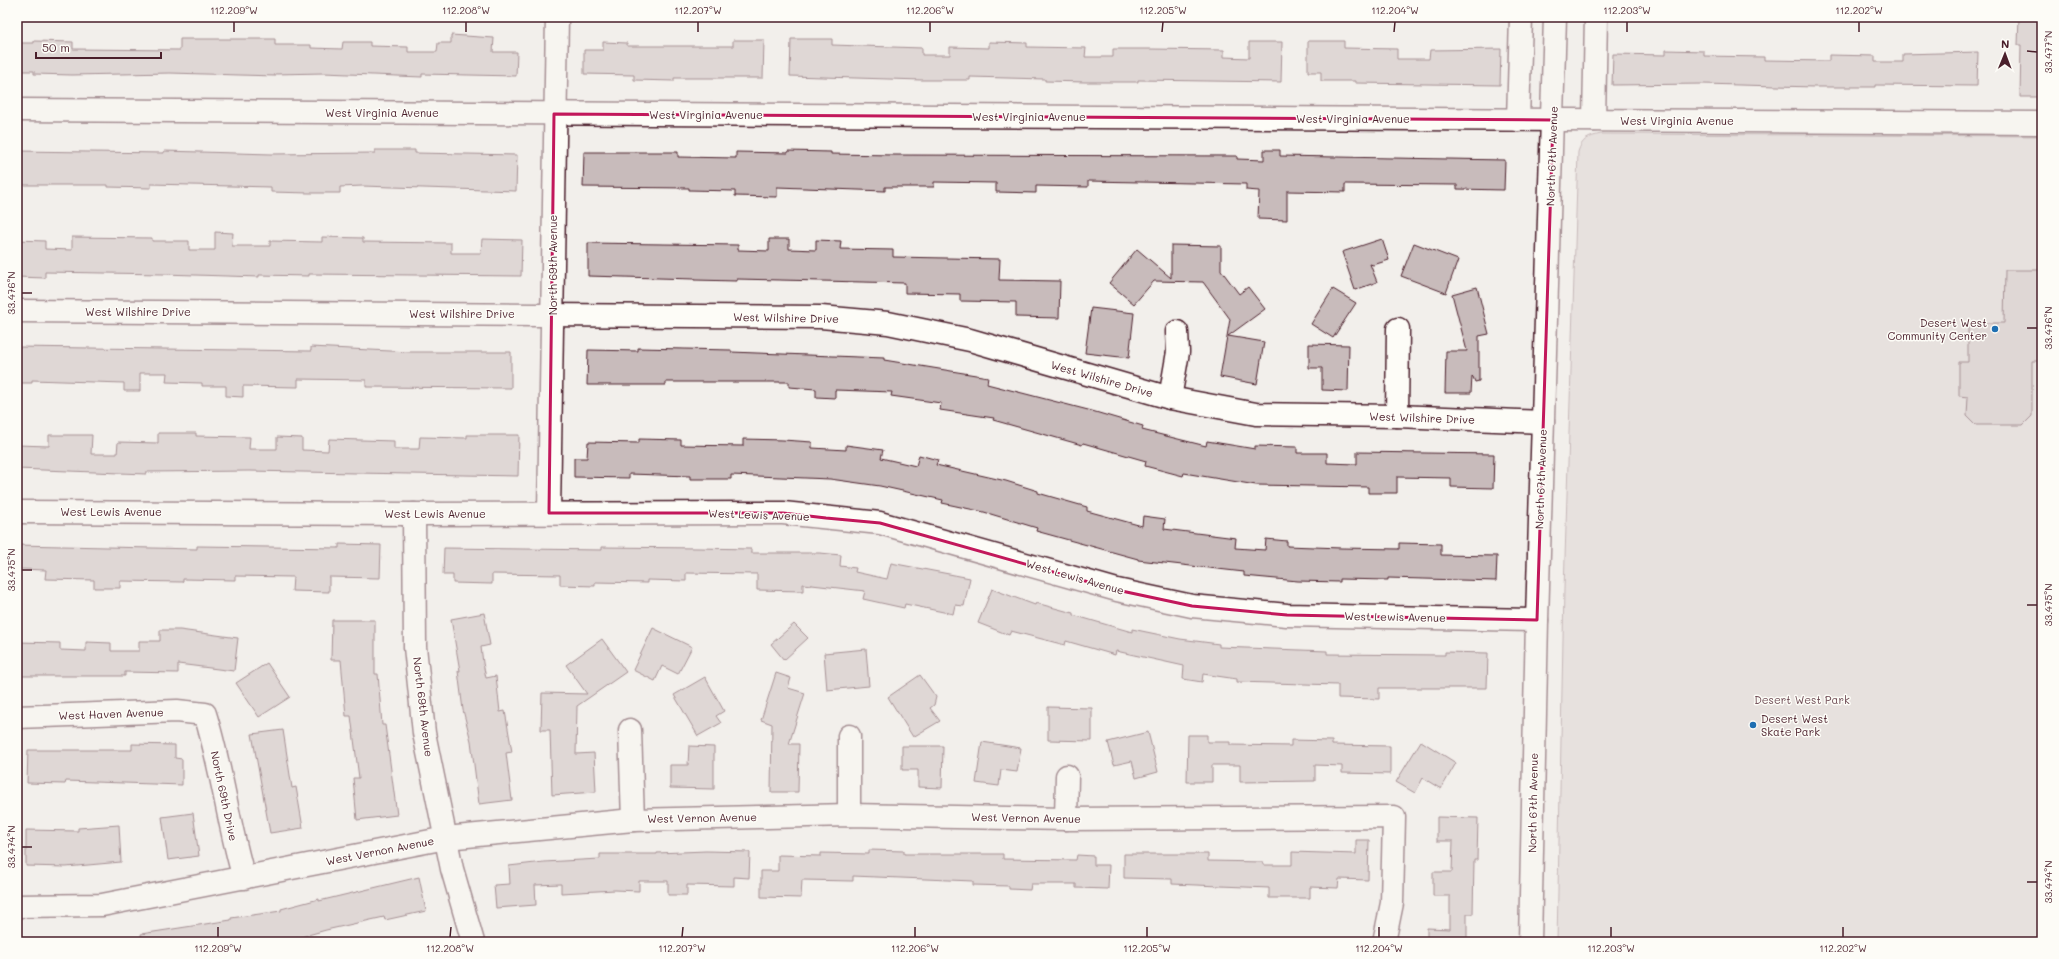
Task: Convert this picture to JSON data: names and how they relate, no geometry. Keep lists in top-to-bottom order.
{
  "streets": {
    "street": [
      "West Virginia Avenue",
      "North 67th Avenue",
      "North 69th Avenue",
      "West Wilshire Drive",
      "West Lewis Avenue",
      "West Haven Avenue",
      "North 69th Drive",
      "West Vernon Avenue"
    ]
  },
  "crossings": [
    ["West Virginia Avenue", "North 67th Avenue"],
    ["West Virginia Avenue", "North 69th Avenue"],
    ["North 67th Avenue", "West Wilshire Drive"],
    ["North 67th Avenue", "West Lewis Avenue"],
    ["North 69th Avenue", "West Wilshire Drive"],
    ["North 69th Avenue", "West Lewis Avenue"],
    ["North 69th Avenue", "West Vernon Avenue"],
    ["West Haven Avenue", "North 69th Drive"],
    ["North 69th Drive", "West Vernon Avenue"]
  ],
  "parks": ["Desert West Park"],
  "places": ["Desert West Community Center", "Desert West Skate Park"],
  "scale_bar": "50 m",
  "north": "top",
  "coordinates": [
    "112.209°W",
    "112.208°W",
    "112.207°W",
    "112.206°W",
    "112.205°W",
    "112.204°W",
    "112.203°W",
    "112.202°W",
    "33.477°N",
    "33.476°N",
    "33.475°N",
    "33.474°N"
  ]
}
